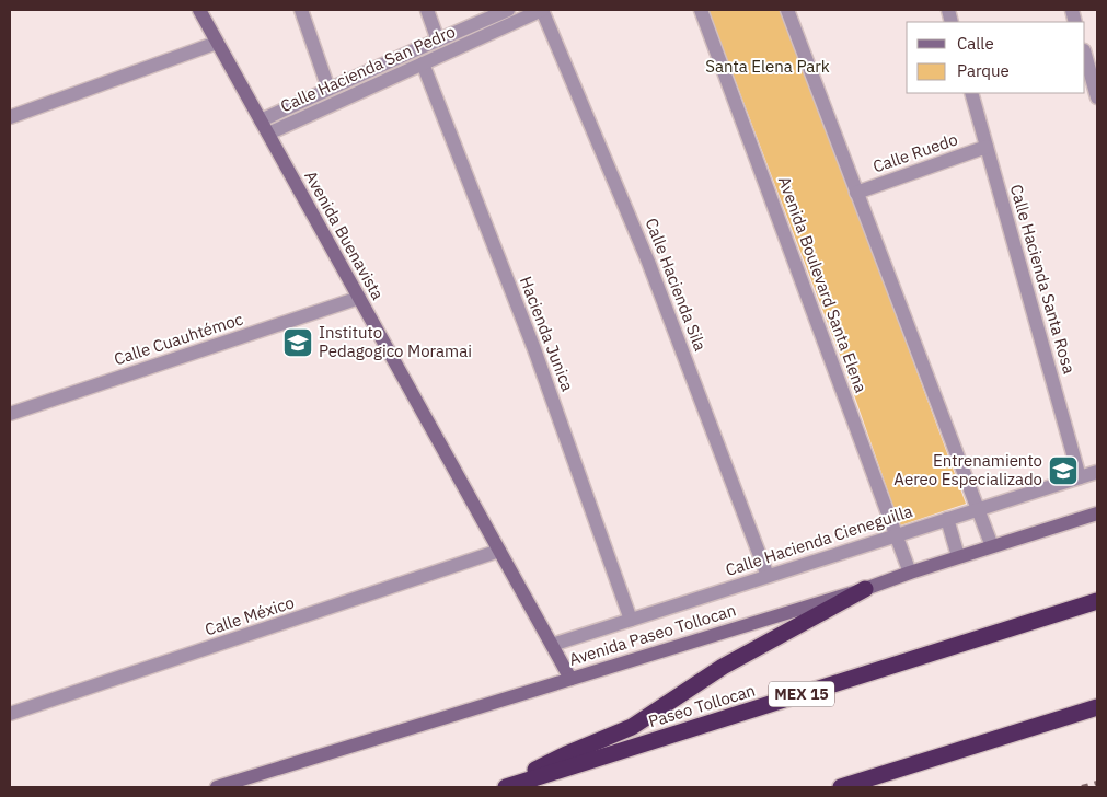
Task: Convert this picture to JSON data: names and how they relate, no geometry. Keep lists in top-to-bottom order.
{
  "streets": {
    "highway": ["MEX 15", "Paseo Tollocan"],
    "main road": ["Avenida Buenavista", "Avenida Paseo Tollocan"],
    "street": [
      "Calle Hacienda San Pedro",
      "Calle Ruedo",
      "Calle Hacienda Santa Rosa",
      "Calle Hacienda Sila",
      "Avenida Boulevard Santa Elena",
      "Hacienda Junica",
      "Calle Cuauhtémoc",
      "Calle Hacienda Cieneguilla",
      "Calle México"
    ]
  },
  "crossings": [
    ["Calle Hacienda San Pedro", "Avenida Buenavista"],
    ["Calle Hacienda San Pedro", "Calle Hacienda Sila"],
    ["Calle Hacienda San Pedro", "Hacienda Junica"],
    ["Calle Ruedo", "Calle Hacienda Santa Rosa"],
    ["Avenida Buenavista", "Calle Cuauhtémoc"],
    ["Avenida Buenavista", "Calle Hacienda Cieneguilla"],
    ["Avenida Buenavista", "Calle México"],
    ["Avenida Buenavista", "Avenida Paseo Tollocan"],
    ["Calle Hacienda Santa Rosa", "Calle Hacienda Cieneguilla"],
    ["Calle Hacienda Sila", "Calle Hacienda Cieneguilla"],
    ["Avenida Boulevard Santa Elena", "Calle Hacienda Cieneguilla"],
    ["Avenida Boulevard Santa Elena", "Avenida Paseo Tollocan"],
    ["Hacienda Junica", "Calle Hacienda Cieneguilla"]
  ],
  "parks": ["Santa Elena Park"],
  "places": {
    "school or university": ["Instituto Pedagogico Moramai", "Entrenamiento Aereo Especializado"]
  },
  "legend": ["Calle", "Parque"]
}
